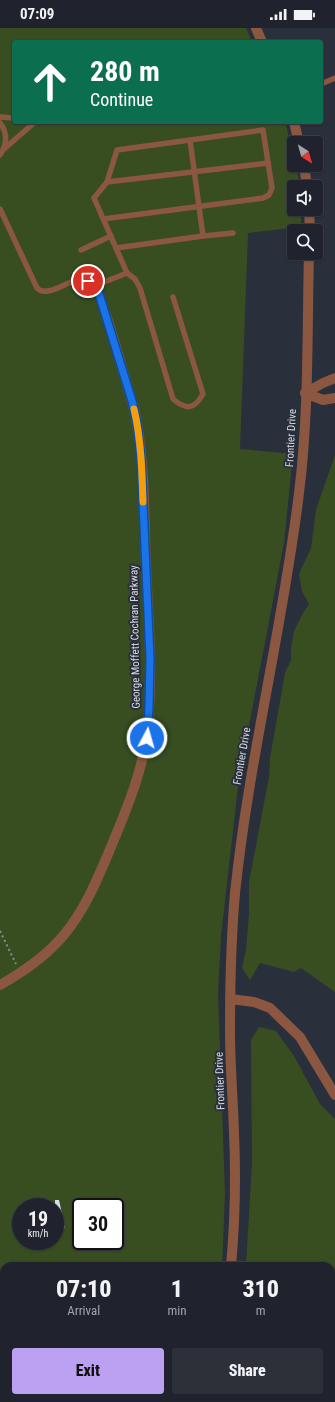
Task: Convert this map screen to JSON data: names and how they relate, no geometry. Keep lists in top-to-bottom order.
{
  "streets": {
    "street": ["Frontier Drive", "George Moffett Cochran Parkway"]
  },
  "north": "bottom right",
  "page": {
    "status": "07:09",
    "turn": ["280 m", "Continue"],
    "speed": "19 km/h",
    "limit": "30",
    "eta": [
      "07:10",
      "Arrival",
      "1",
      "min",
      "310",
      "m"
    ],
    "buttons": ["Exit", "Share"]
  }
}
